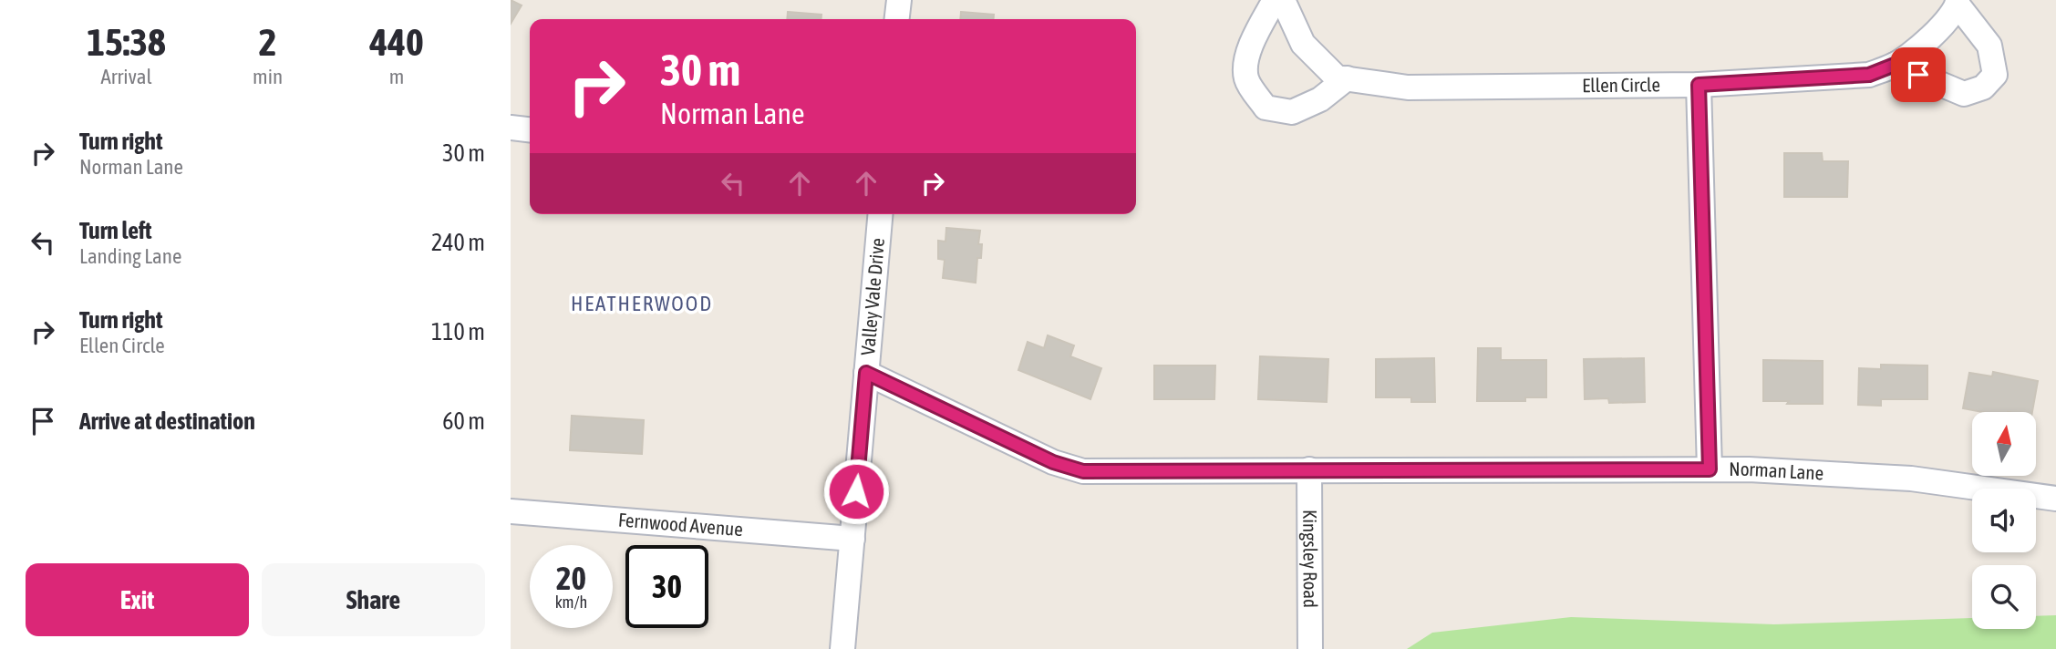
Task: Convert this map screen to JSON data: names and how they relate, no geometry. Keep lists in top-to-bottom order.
{
  "streets": {
    "street": [
      "Ellen Circle",
      "Valley Vale Drive",
      "Norman Lane",
      "Fernwood Avenue",
      "Kingsley Road"
    ]
  },
  "crossings": [
    ["Valley Vale Drive", "Norman Lane"],
    ["Valley Vale Drive", "Fernwood Avenue"],
    ["Norman Lane", "Kingsley Road"]
  ],
  "districts": ["HEATHERWOOD"],
  "north": "top",
  "page": {
    "eta": [
      "15:38",
      "Arrival",
      "2",
      "min",
      "440",
      "m"
    ],
    "turn": ["30 m", "Norman Lane"],
    "list": [
      {
        "name": "Turn right",
        "note": "Norman Lane",
        "value": "30 m"
      },
      {
        "name": "Turn left",
        "note": "Landing Lane",
        "value": "240 m"
      },
      {
        "name": "Turn right",
        "note": "Ellen Circle",
        "value": "110 m"
      },
      {
        "name": "Arrive at destination",
        "value": "60 m"
      }
    ],
    "speed": "20 km/h",
    "limit": "30",
    "buttons": ["Exit", "Share"]
  }
}
